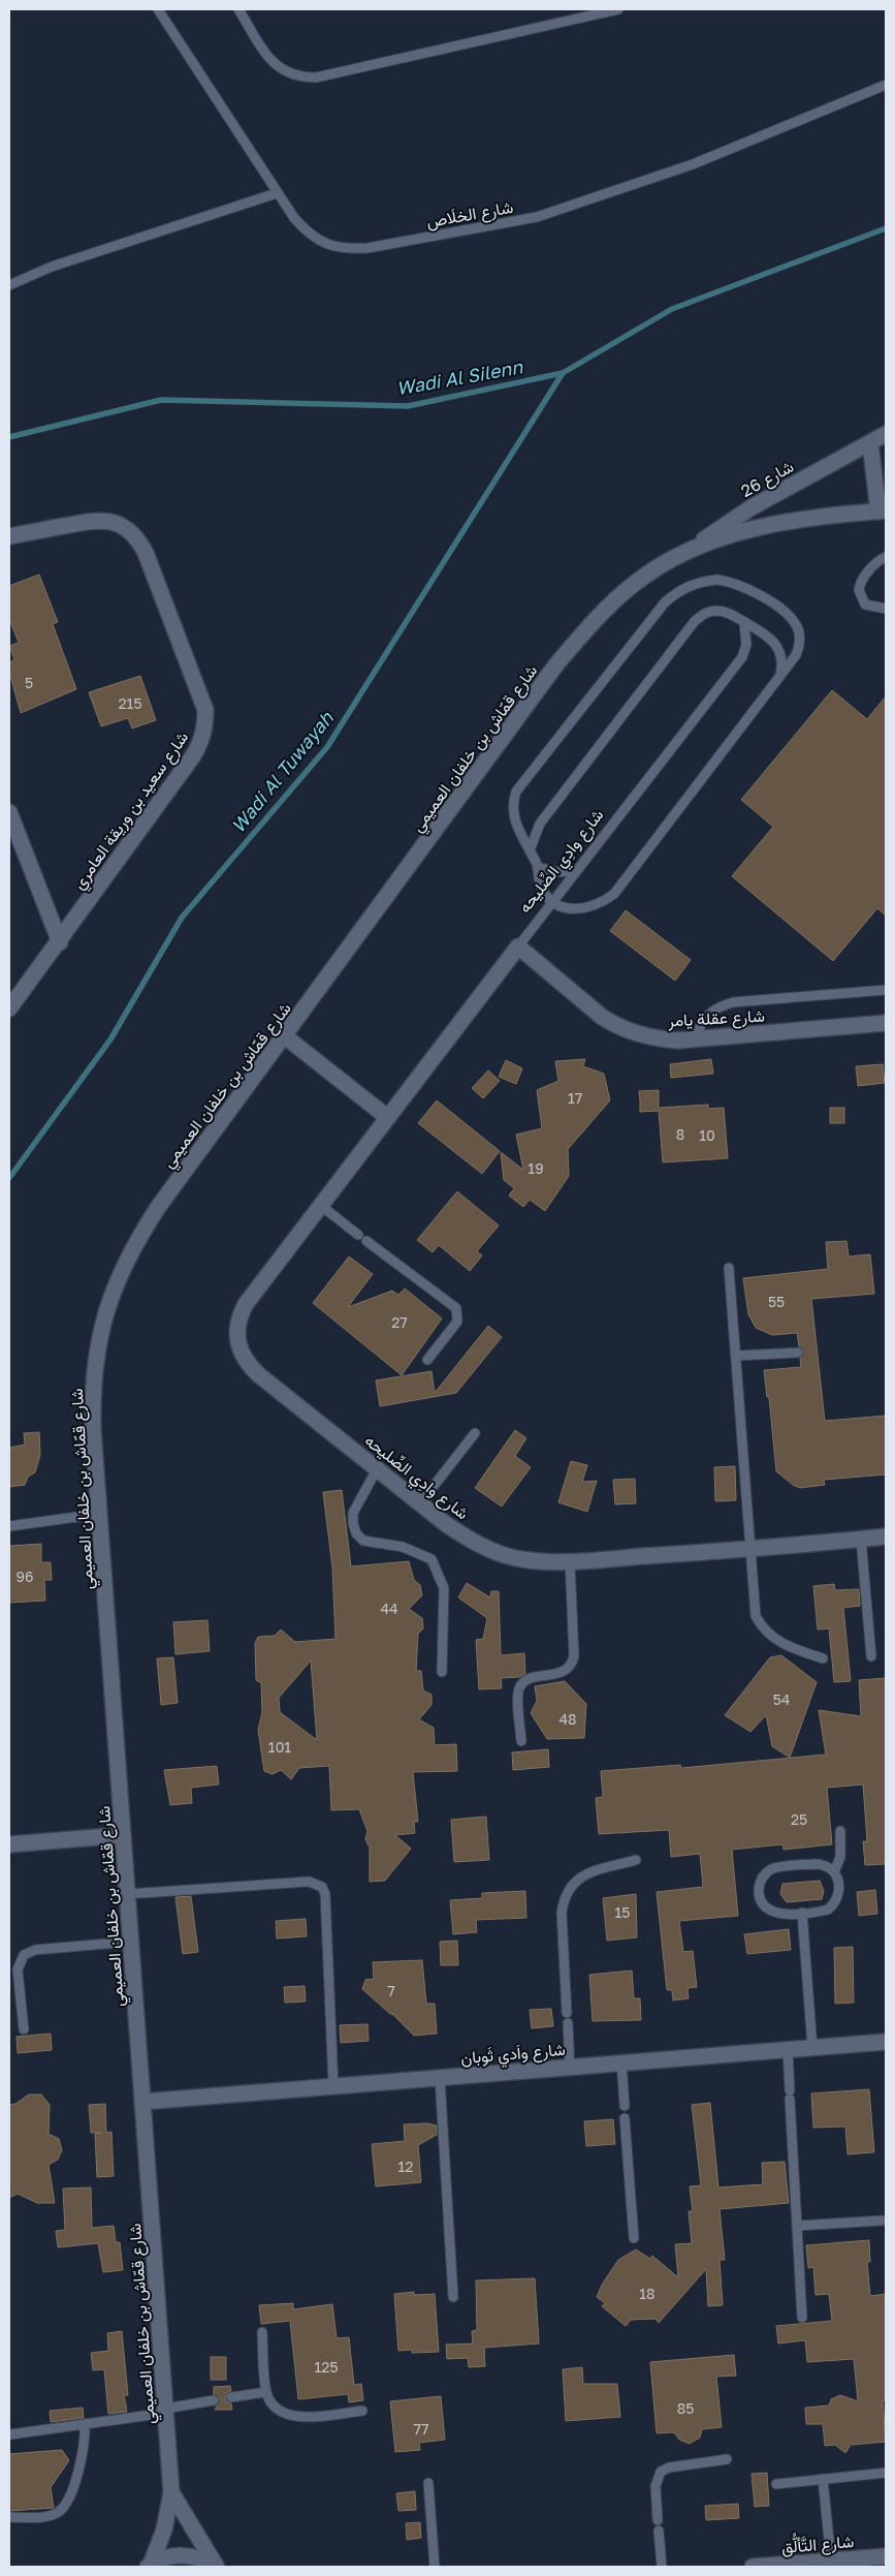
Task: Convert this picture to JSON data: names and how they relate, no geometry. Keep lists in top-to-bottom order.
{
  "streets": {
    "street": [
      "شارع 26",
      "شارع قمّاش بن خلفان العميمي",
      "شارع سعيد بن وريقة العامري",
      "شارع وادِي الصِّليحه",
      "شارع عقلة يامر",
      "شارع واَدي ثَوبان",
      "شارع التَّألُّق"
    ],
    "lane": ["شارع الخلَاص"]
  },
  "crossings": [
    ["شارع 26", "شارع قمّاش بن خلفان العميمي"],
    ["شارع قمّاش بن خلفان العميمي", "شارع واَدي ثَوبان"],
    ["شارع وادِي الصِّليحه", "شارع عقلة يامر"]
  ],
  "water": ["Wadi Al Silenn", "Wadi Al Tuwayah"],
  "house_numbers": [
    "5",
    "215",
    "17",
    "8",
    "10",
    "19",
    "55",
    "27",
    "96",
    "44",
    "54",
    "48",
    "101",
    "25",
    "15",
    "7",
    "12",
    "18",
    "125",
    "85",
    "77"
  ]
}
